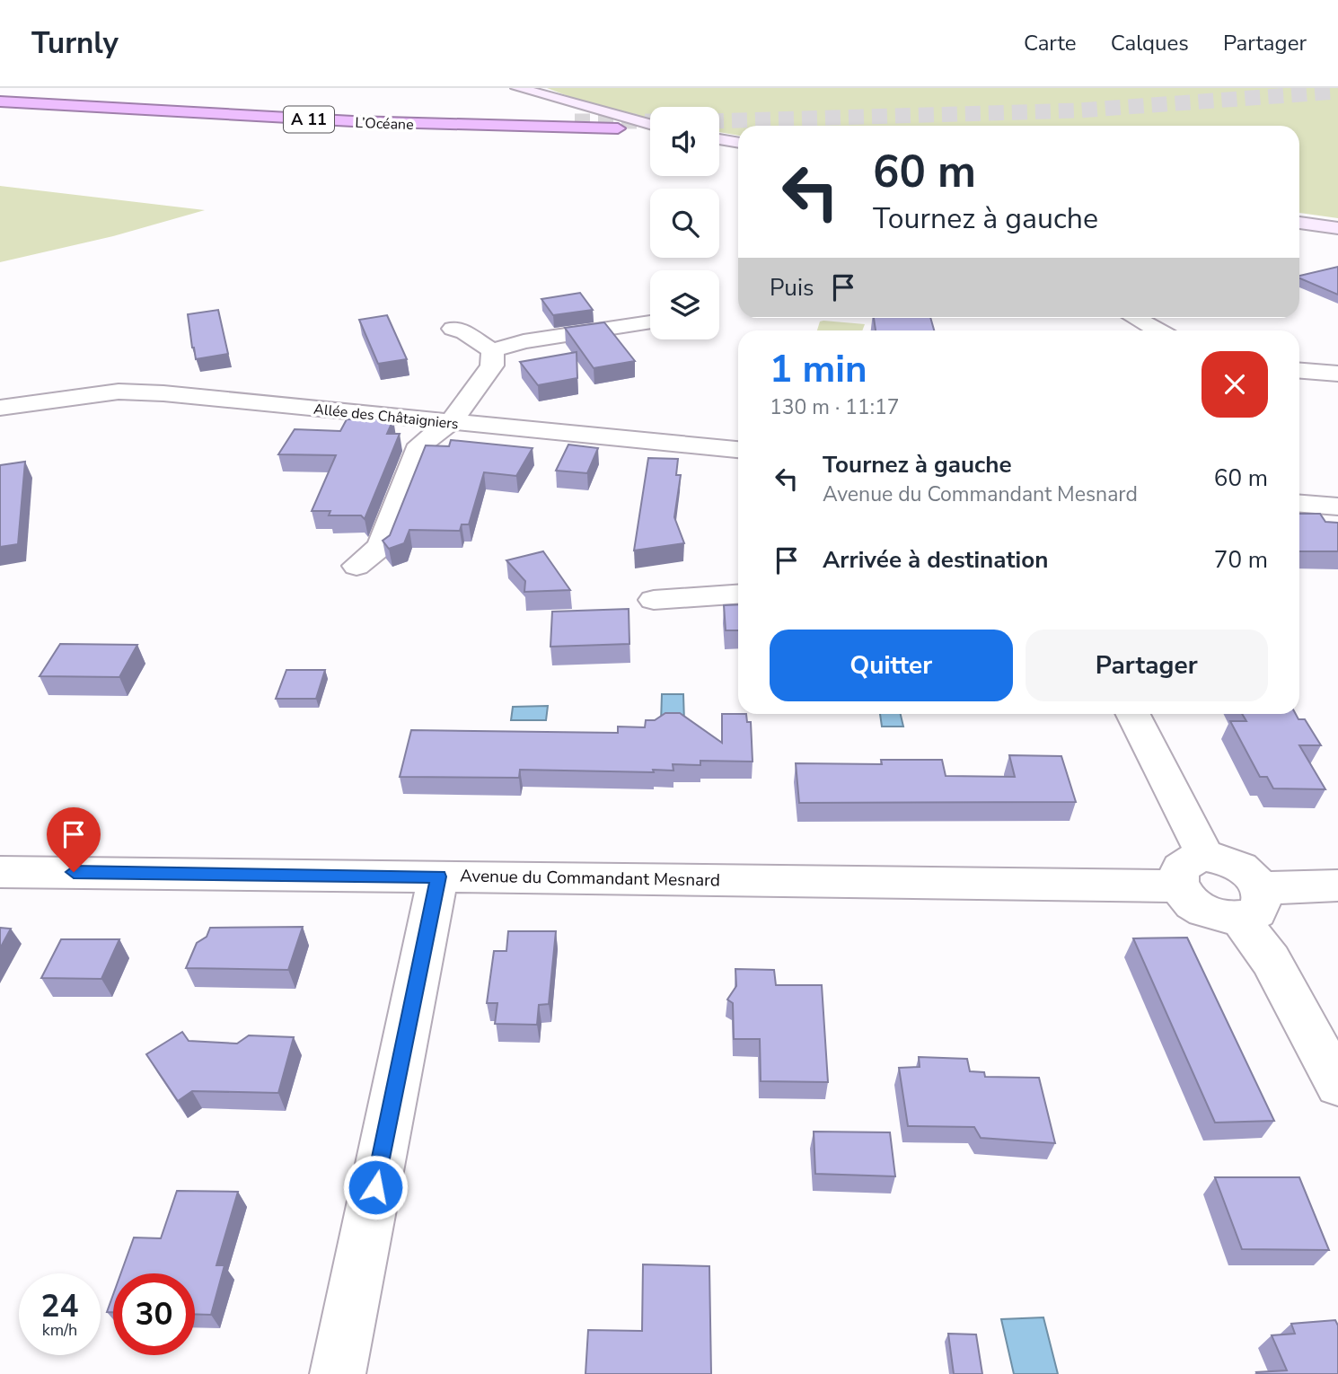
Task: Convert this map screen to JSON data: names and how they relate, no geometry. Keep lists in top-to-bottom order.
{
  "streets": {
    "highway": ["A 11", "L’Océane"],
    "street": ["Allée des Châtaigniers", "Avenue du Commandant Mesnard"]
  },
  "page": {
    "header": "Turnly",
    "nav": ["Carte", "Calques", "Partager"],
    "turn": ["60 m", "Tournez à gauche"],
    "then": "Puis",
    "heading": ["1 min", "130 m · 11:17"],
    "list": [
      {
        "name": "Tournez à gauche",
        "note": "Avenue du Commandant Mesnard",
        "value": "60 m"
      },
      {
        "name": "Arrivée à destination",
        "value": "70 m"
      }
    ],
    "buttons": ["Quitter", "Partager"],
    "speed": "24 km/h",
    "limit": "30"
  }
}
